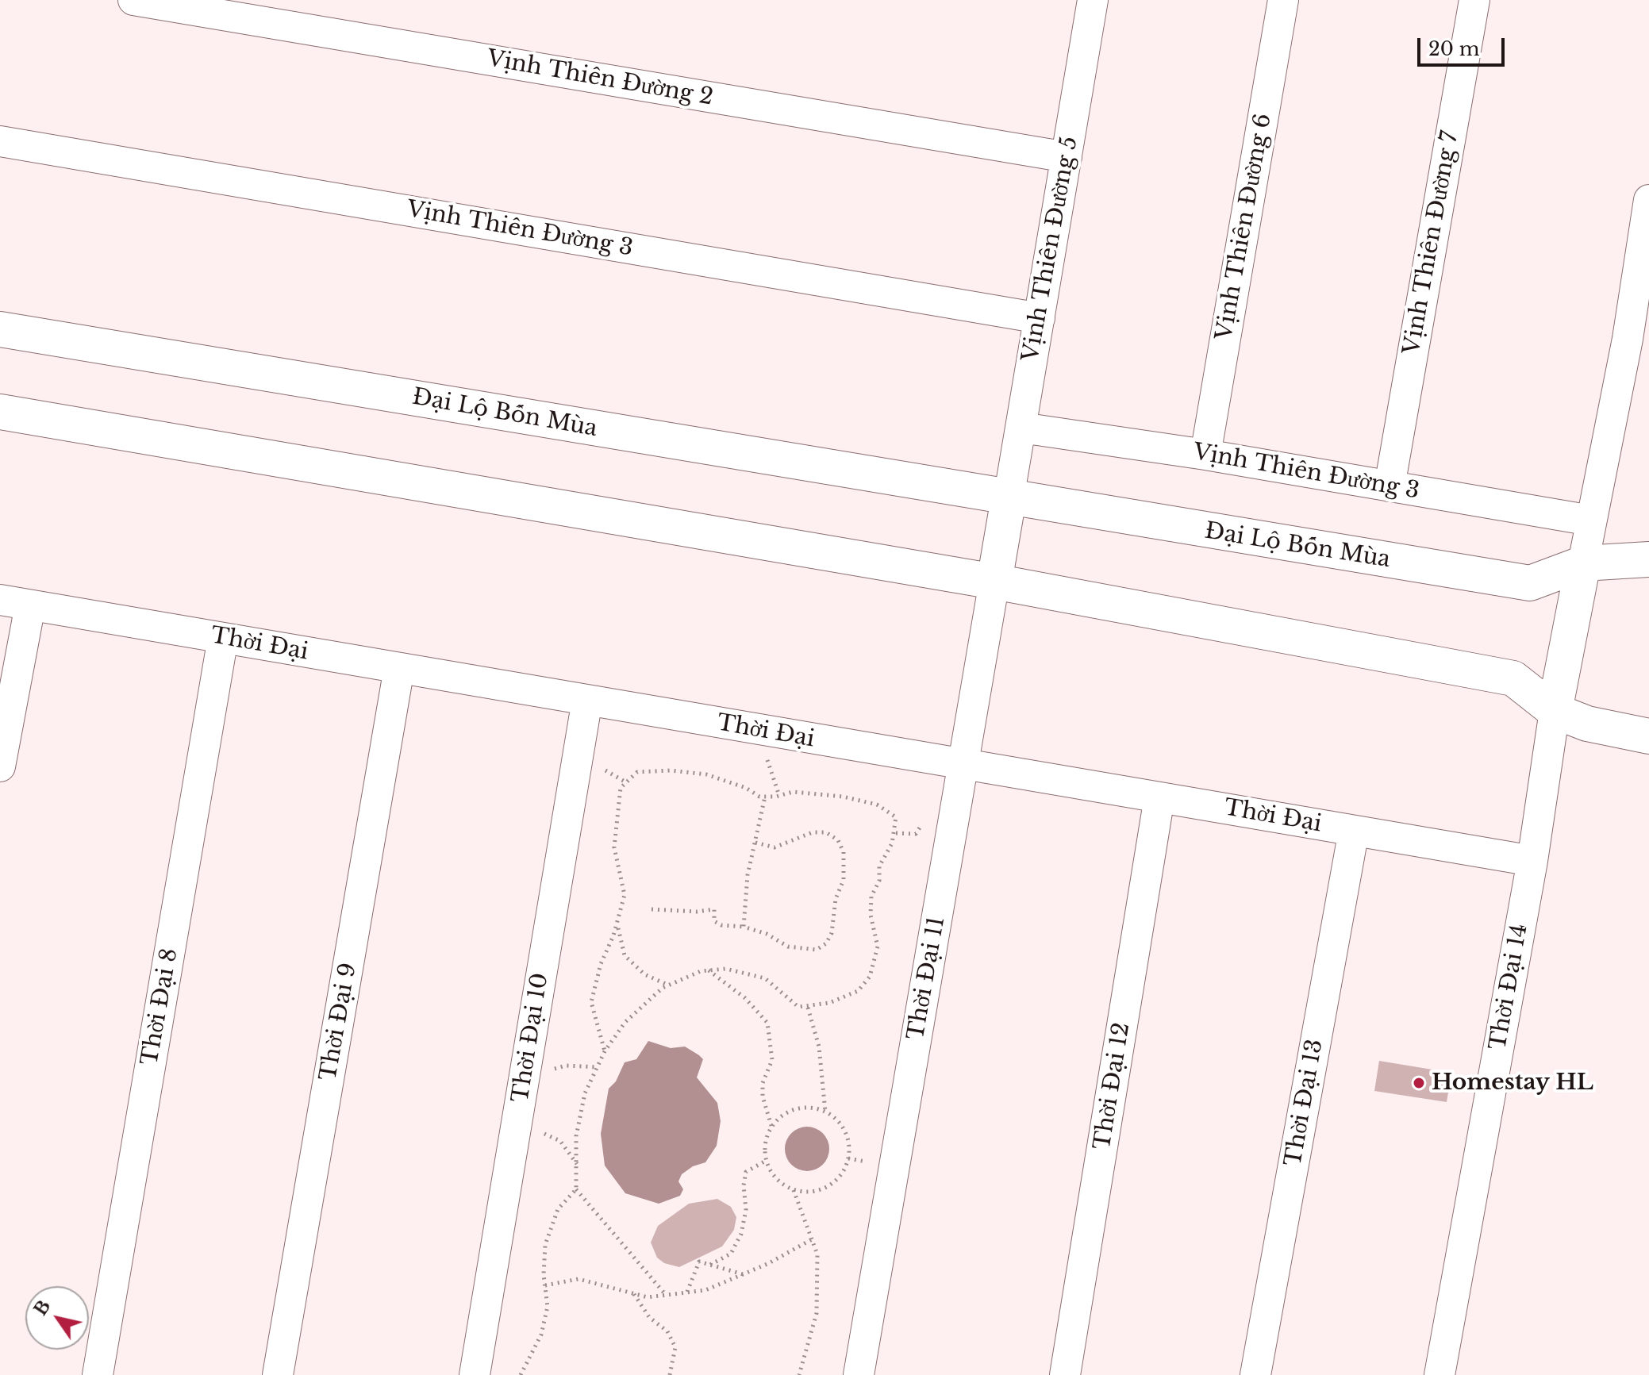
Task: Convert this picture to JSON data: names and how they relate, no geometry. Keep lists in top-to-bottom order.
{
  "streets": {
    "main road": ["Đại Lộ Bốn Mùa"],
    "street": [
      "Vịnh Thiên Đường 2",
      "Vịnh Thiên Đường 6",
      "Vịnh Thiên Đường 3",
      "Vịnh Thiên Đường 7",
      "Vịnh Thiên Đường 5",
      "Thời Đại",
      "Thời Đại 11",
      "Thời Đại 14",
      "Thời Đại 8",
      "Thời Đại 9",
      "Thời Đại 10",
      "Thời Đại 12",
      "Thời Đại 13"
    ]
  },
  "crossings": [
    ["Vịnh Thiên Đường 2", "Vịnh Thiên Đường 5"],
    ["Vịnh Thiên Đường 6", "Vịnh Thiên Đường 3"],
    ["Vịnh Thiên Đường 3", "Vịnh Thiên Đường 7"],
    ["Vịnh Thiên Đường 3", "Vịnh Thiên Đường 5"],
    ["Vịnh Thiên Đường 5", "Đại Lộ Bốn Mùa"],
    ["Thời Đại", "Thời Đại 11"],
    ["Thời Đại", "Thời Đại 14"],
    ["Thời Đại", "Thời Đại 8"],
    ["Thời Đại", "Thời Đại 9"],
    ["Thời Đại", "Thời Đại 10"],
    ["Thời Đại", "Thời Đại 12"],
    ["Thời Đại", "Thời Đại 13"]
  ],
  "places": ["Homestay HL"],
  "scale_bar": "20 m",
  "north": "top left"
}
